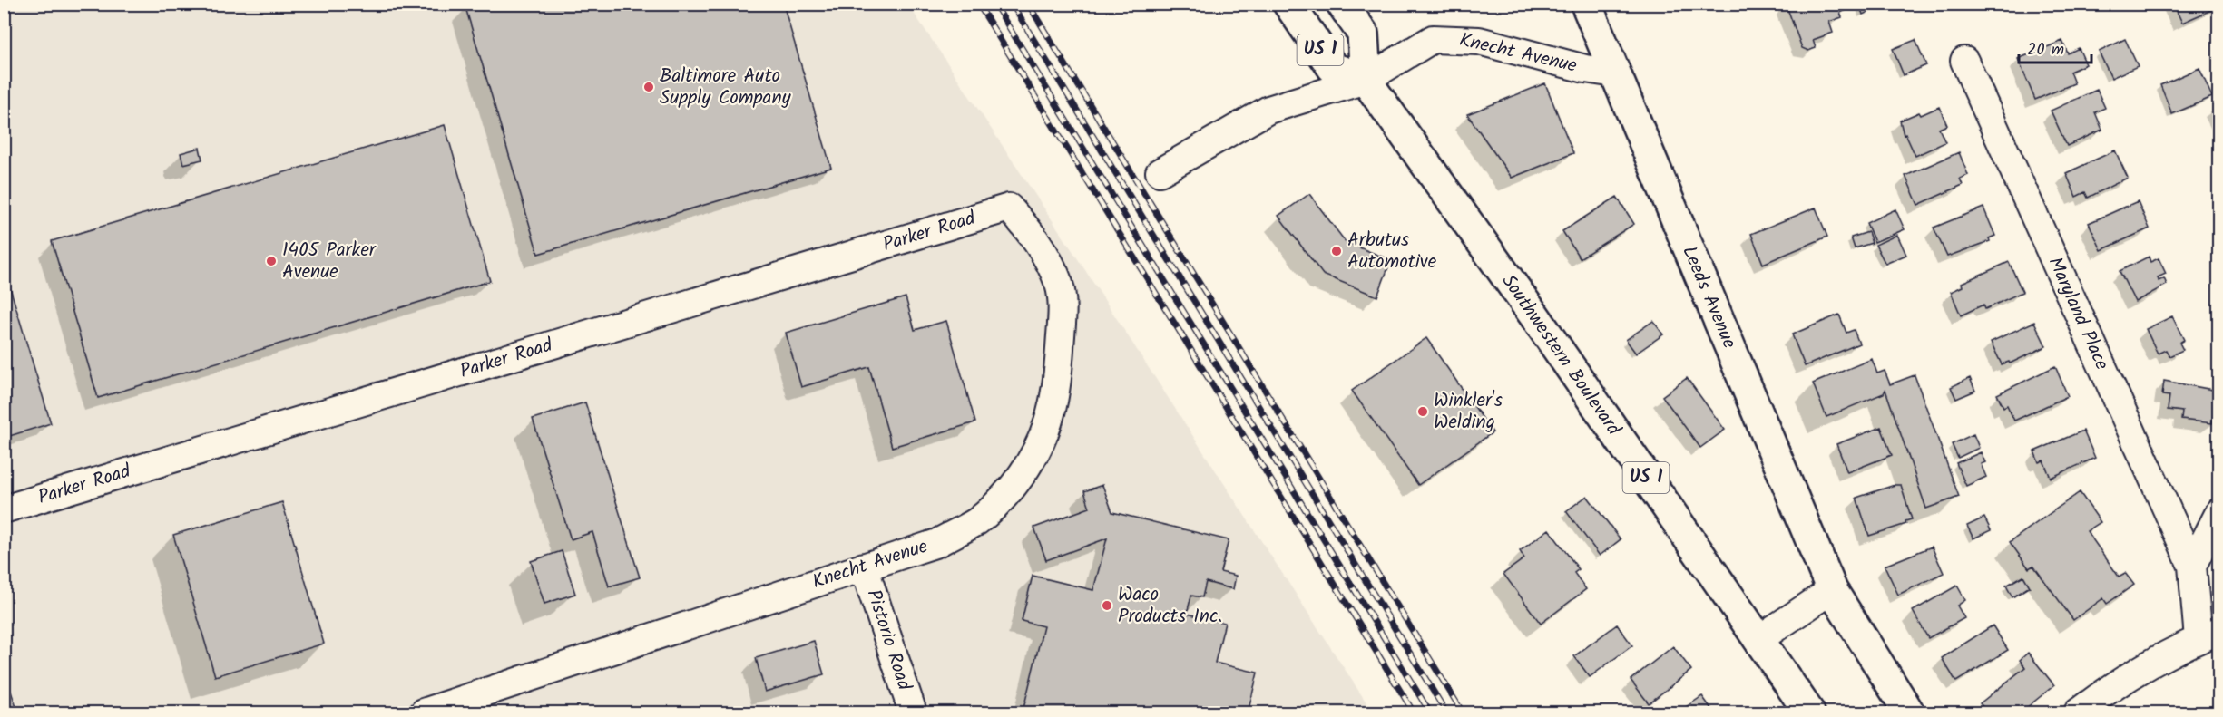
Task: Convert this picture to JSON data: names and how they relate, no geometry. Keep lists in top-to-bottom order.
{
  "streets": {
    "main road": ["US 1", "Leeds Avenue", "Southwestern Boulevard"],
    "street": [
      "Knecht Avenue",
      "Parker Road",
      "Maryland Place",
      "Pistorio Road"
    ]
  },
  "crossings": [
    ["US 1", "Knecht Avenue"],
    ["US 1", "Southwestern Boulevard"],
    ["Knecht Avenue", "Parker Road"],
    ["Knecht Avenue", "Leeds Avenue"],
    ["Knecht Avenue", "Southwestern Boulevard"],
    ["Knecht Avenue", "Pistorio Road"]
  ],
  "places": [
    "Baltimore Auto Supply Company",
    "Arbutus Automotive",
    "1405 Parker Avenue",
    "Winkler's Welding",
    "Waco Products Inc."
  ],
  "scale_bar": "20 m"
}
